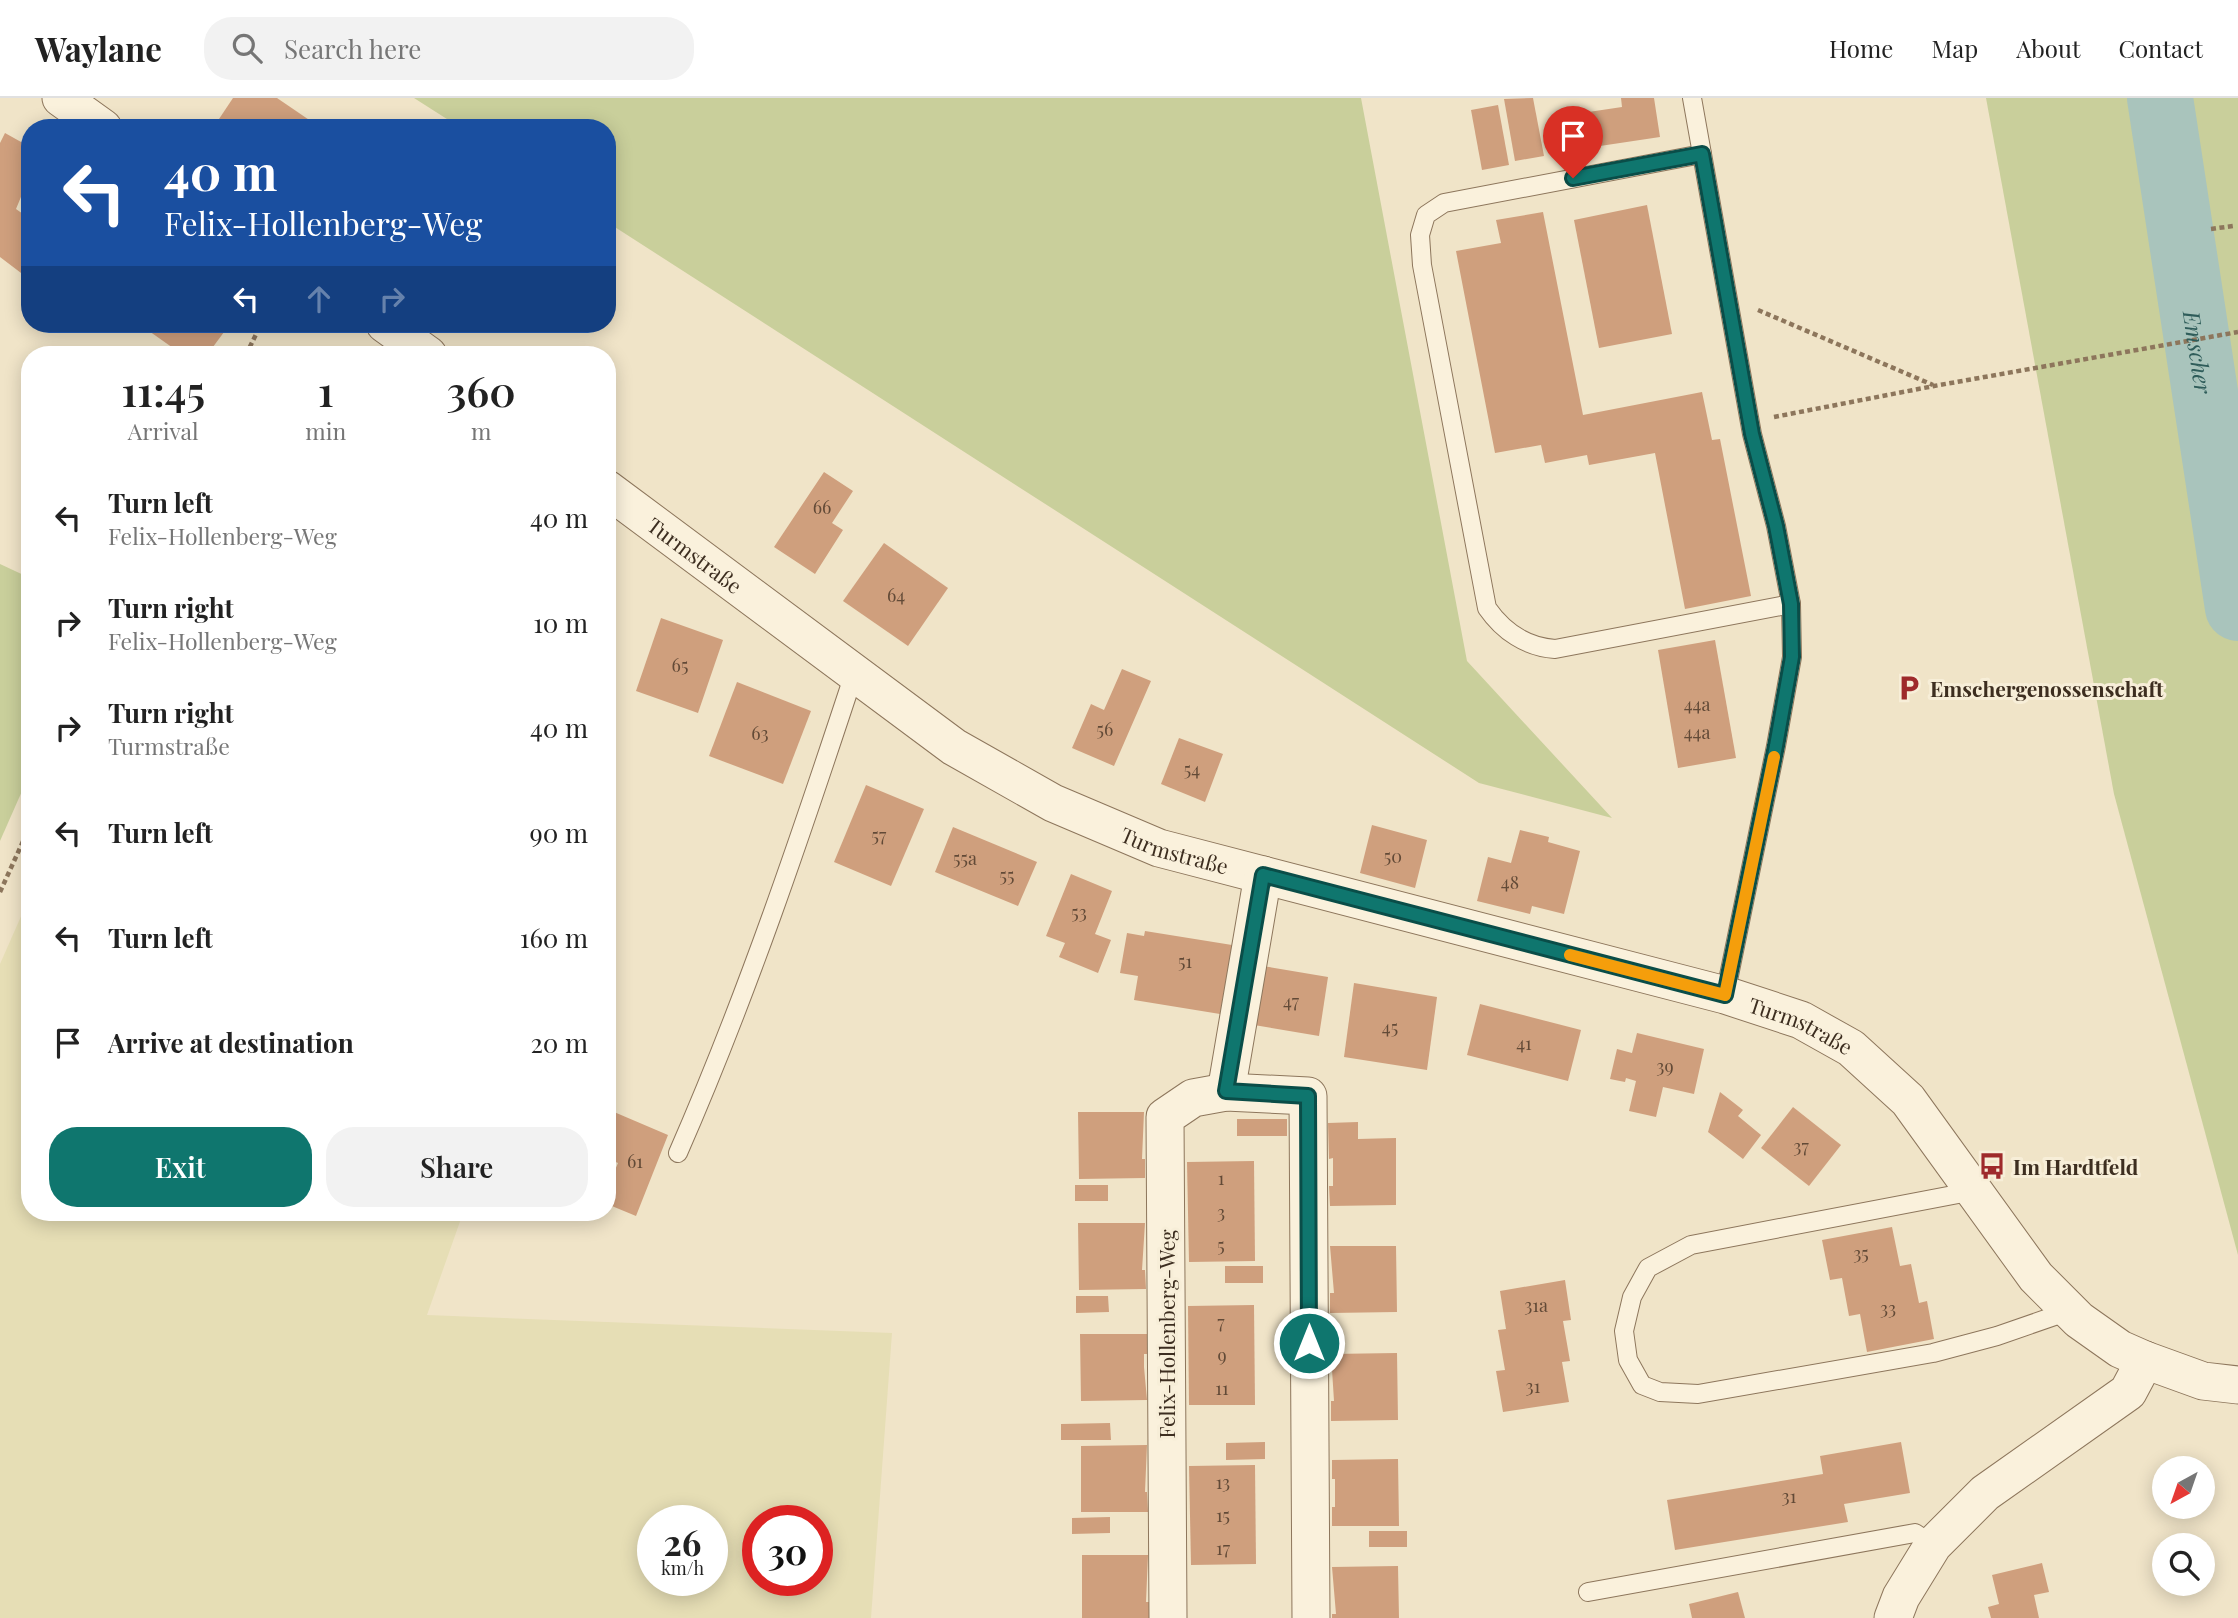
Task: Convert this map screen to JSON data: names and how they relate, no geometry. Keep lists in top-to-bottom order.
{
  "streets": {
    "street": ["Turmstraße", "Felix-Hollenberg-Weg"]
  },
  "water": ["Emscher"],
  "places": {
    "parking": ["Emschergenossenschaft"],
    "bus stop": ["Im Hardtfeld"]
  },
  "house_numbers": [
    "66",
    "64",
    "65",
    "44a",
    "56",
    "44a",
    "63",
    "54",
    "57",
    "50",
    "55a",
    "55",
    "48",
    "53",
    "51",
    "47",
    "45",
    "41",
    "39",
    "37",
    "61",
    "1",
    "3",
    "5",
    "35",
    "31a",
    "33",
    "7",
    "9",
    "31",
    "11",
    "13",
    "31",
    "15",
    "17"
  ],
  "north": "bottom left",
  "page": {
    "header": "Waylane",
    "search": "Search here",
    "nav": [
      "Home",
      "Map",
      "About",
      "Contact"
    ],
    "turn": ["40 m", "Felix-Hollenberg-Weg"],
    "eta": [
      "11:45",
      "Arrival",
      "1",
      "min",
      "360",
      "m"
    ],
    "list": [
      {
        "name": "Turn left",
        "note": "Felix-Hollenberg-Weg",
        "value": "40 m"
      },
      {
        "name": "Turn right",
        "note": "Felix-Hollenberg-Weg",
        "value": "10 m"
      },
      {
        "name": "Turn right",
        "note": "Turmstraße",
        "value": "40 m"
      },
      {
        "name": "Turn left",
        "value": "90 m"
      },
      {
        "name": "Turn left",
        "value": "160 m"
      },
      {
        "name": "Arrive at destination",
        "value": "20 m"
      }
    ],
    "buttons": ["Exit", "Share"],
    "speed": "26 km/h",
    "limit": "30"
  }
}
